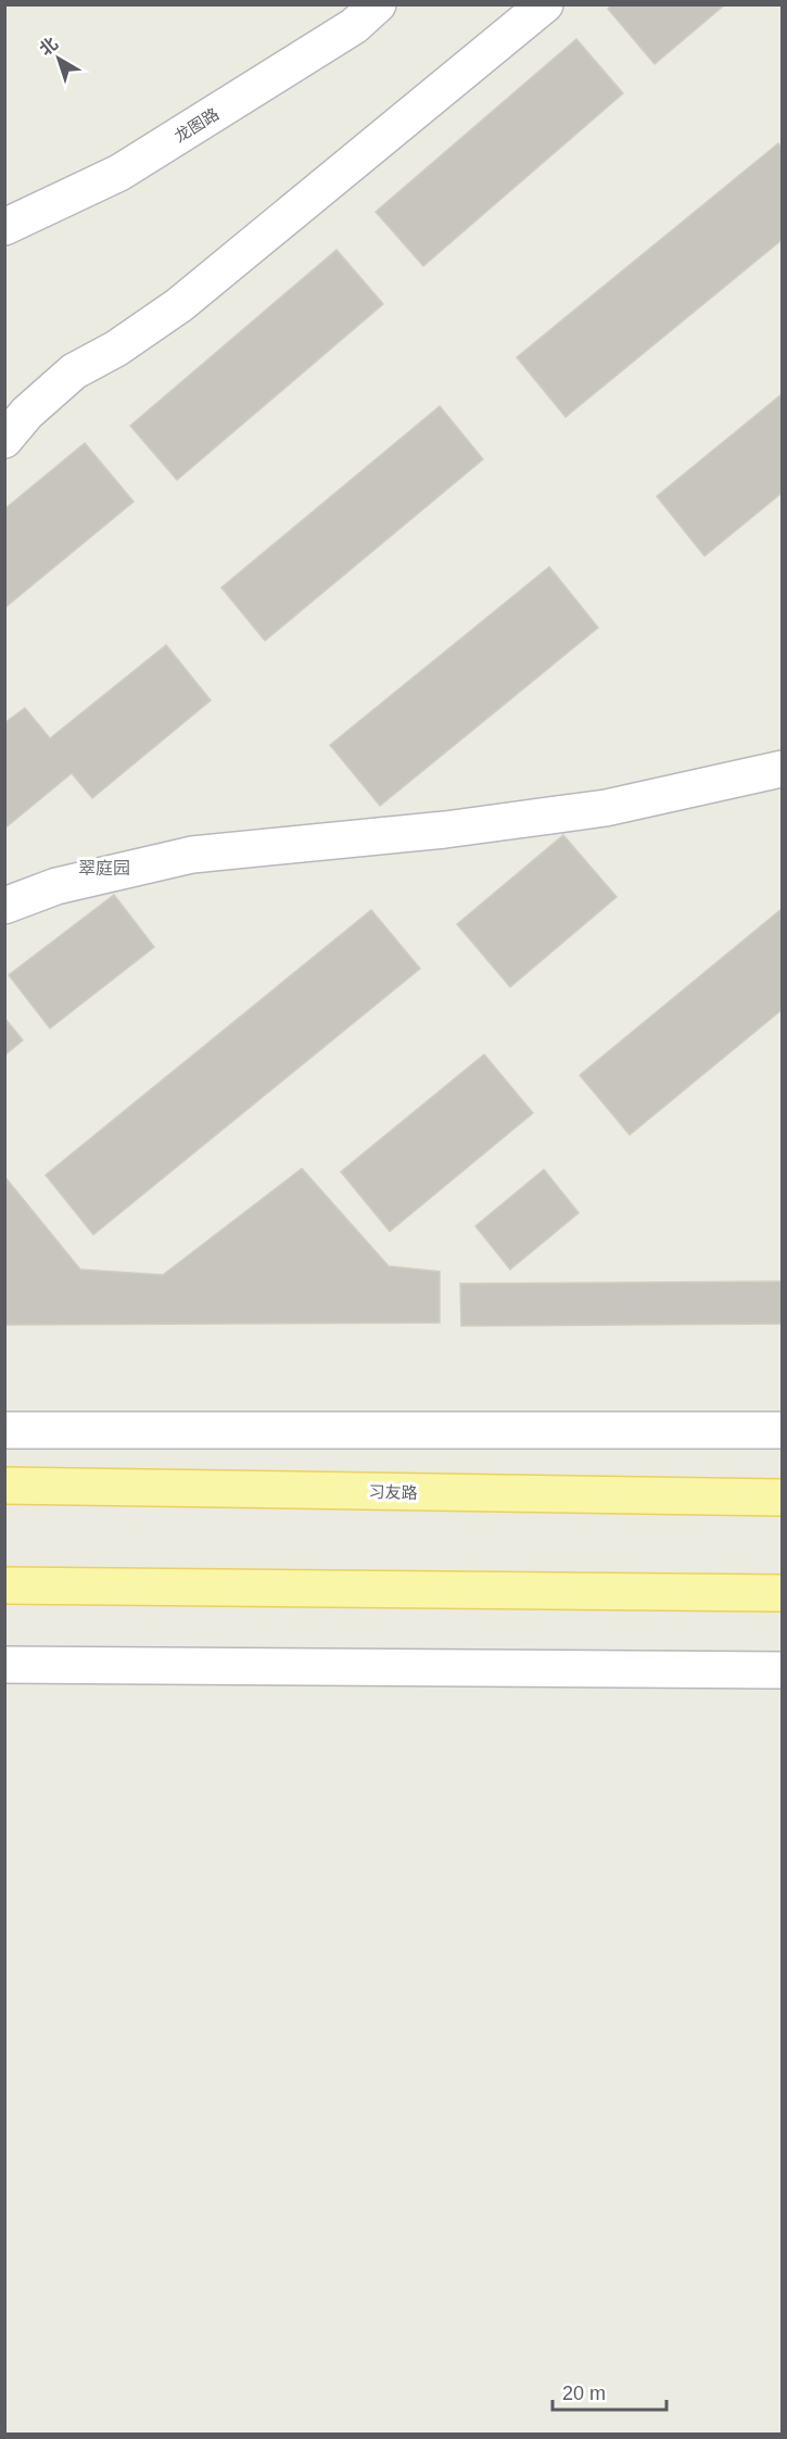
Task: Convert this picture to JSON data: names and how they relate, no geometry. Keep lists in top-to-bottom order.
{
  "streets": {
    "main road": ["习友路"],
    "street": ["龙图路"]
  },
  "districts": ["翠庭园"],
  "scale_bar": "20 m",
  "north": "top left"
}
